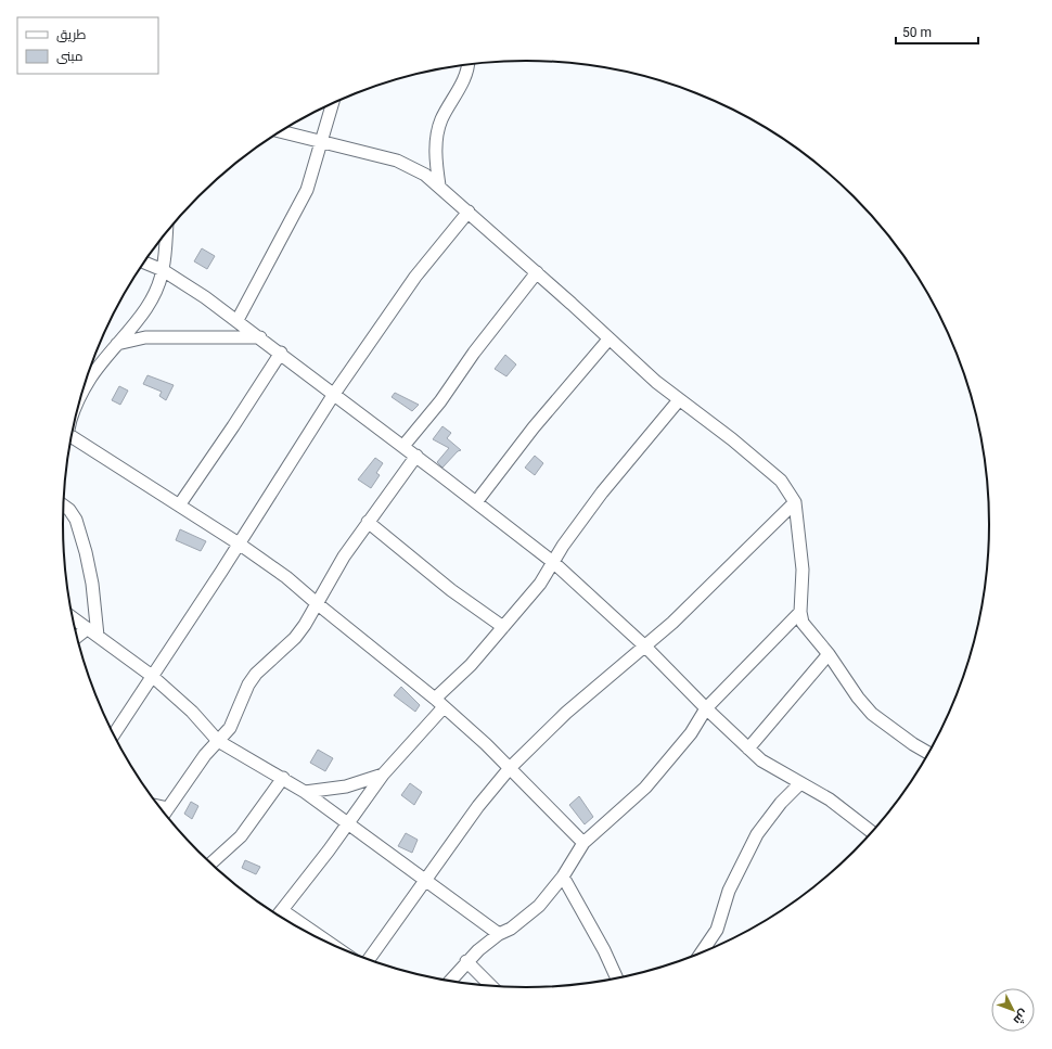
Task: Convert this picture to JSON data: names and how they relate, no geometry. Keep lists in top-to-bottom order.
{
  "legend": ["طريق", "مبنى"],
  "scale_bar": "50 m",
  "north": "bottom right"
}
